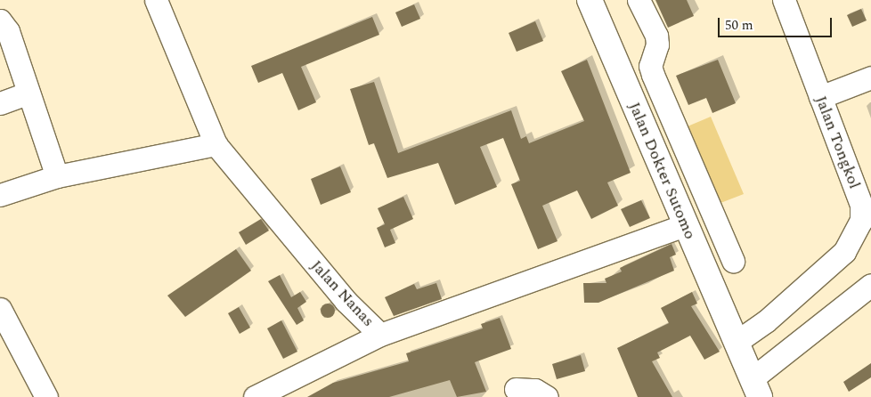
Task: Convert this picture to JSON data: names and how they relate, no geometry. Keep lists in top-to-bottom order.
{
  "streets": {
    "highway": ["Jalan Dokter Sutomo"],
    "street": ["Jalan Tongkol", "Jalan Nanas"]
  },
  "crossings": [
    ["Jalan Tongkol", "Jalan Dokter Sutomo"],
    ["Jalan Dokter Sutomo", "Jalan Nanas"]
  ],
  "scale_bar": "50 m"
}
